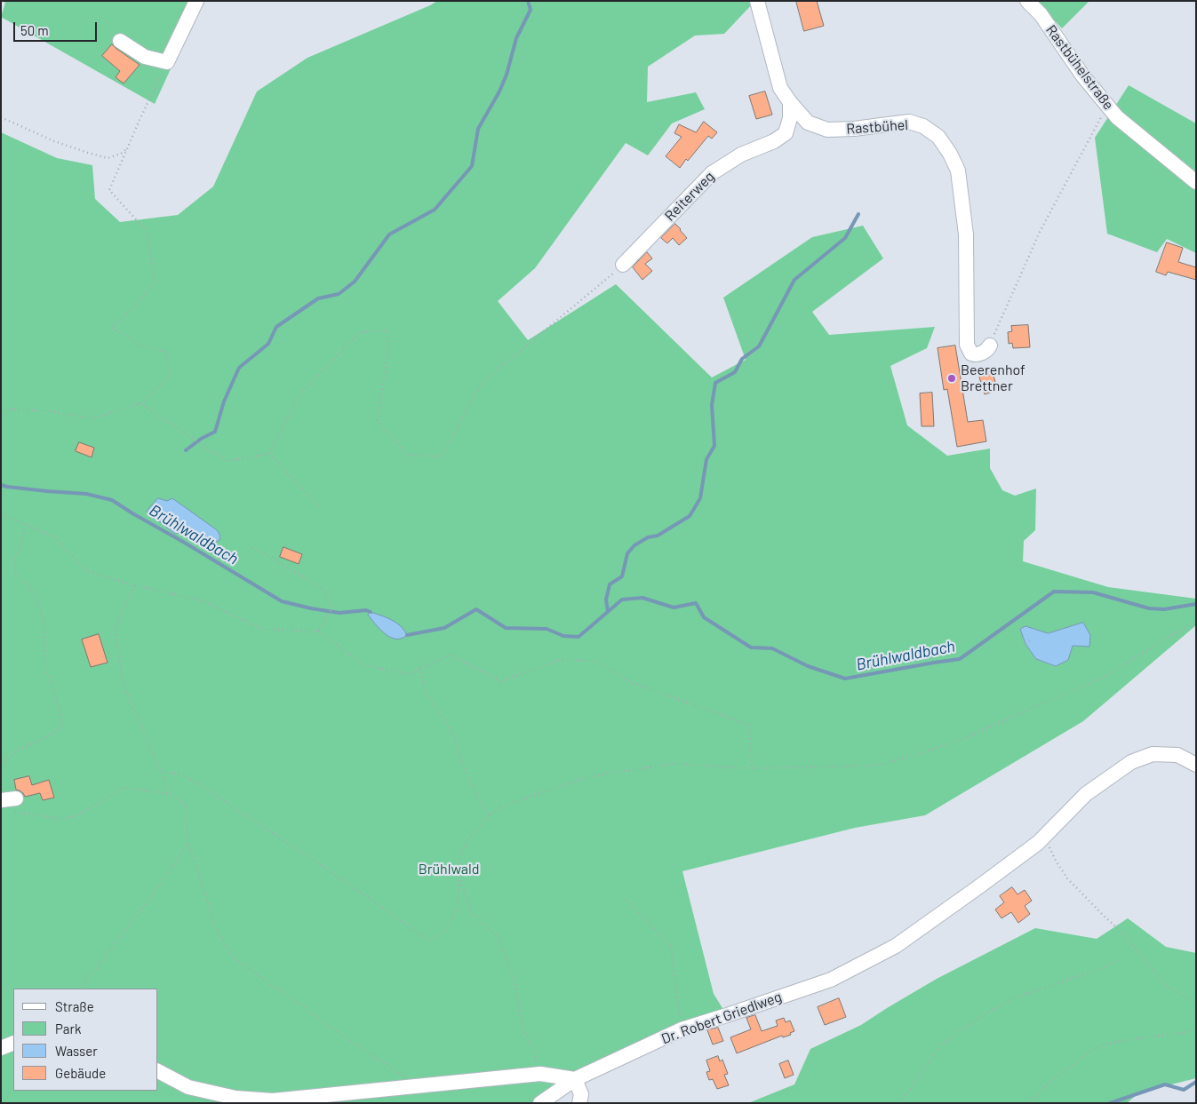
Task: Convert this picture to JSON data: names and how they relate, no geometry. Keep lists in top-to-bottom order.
{
  "streets": {
    "street": [
      "Rastbühelstraße",
      "Rastbühel",
      "Reiterweg",
      "Dr. Robert Griedlweg"
    ]
  },
  "crossings": [
    ["Rastbühel", "Reiterweg"]
  ],
  "water": ["Brühlwaldbach"],
  "parks": ["Brühlwald"],
  "places": ["Beerenhof Brettner"],
  "legend": [
    "Straße",
    "Park",
    "Wasser",
    "Gebäude"
  ],
  "scale_bar": "50 m"
}
